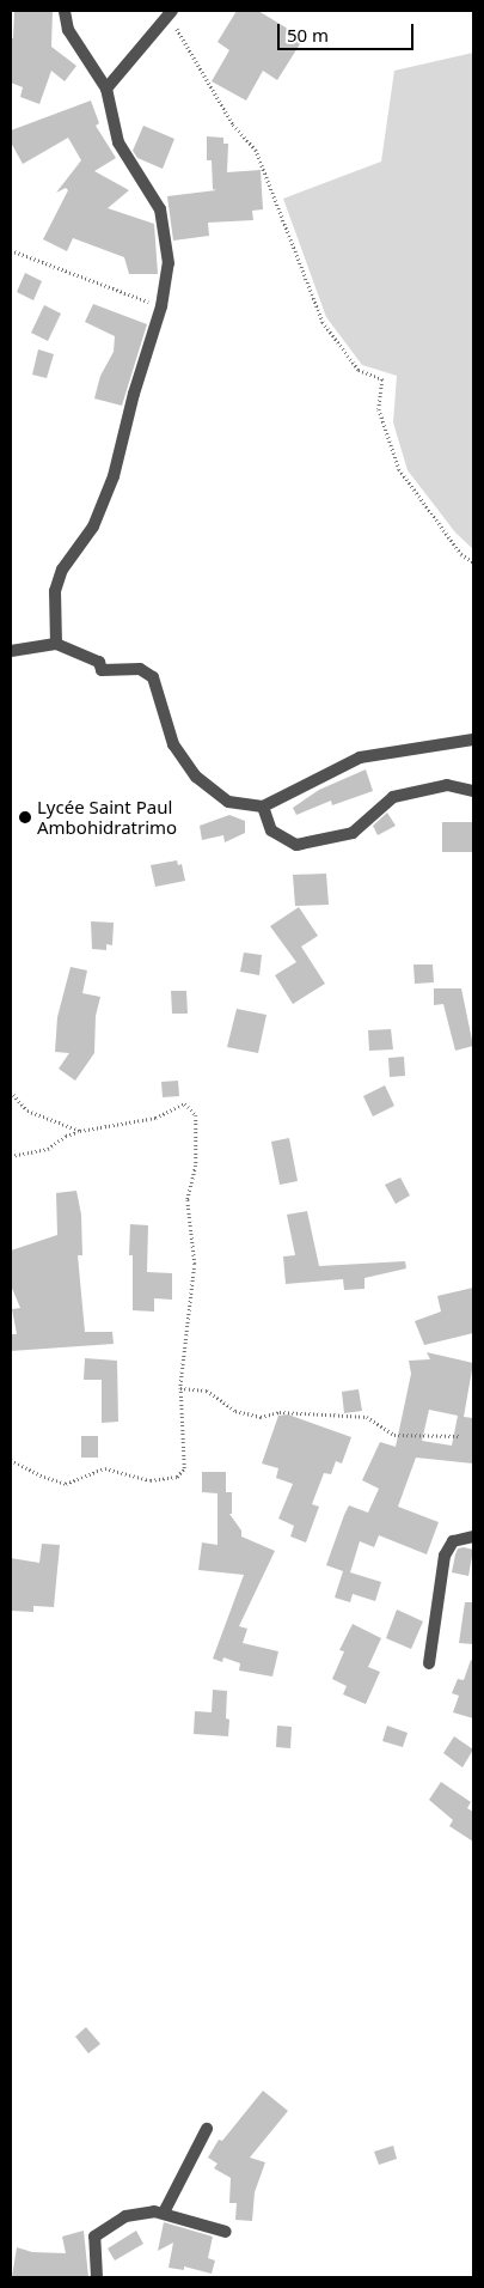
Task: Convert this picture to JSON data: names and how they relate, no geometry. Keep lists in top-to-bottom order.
{
  "places": ["Lycée Saint Paul Ambohidratrimo"],
  "scale_bar": "50 m"
}
